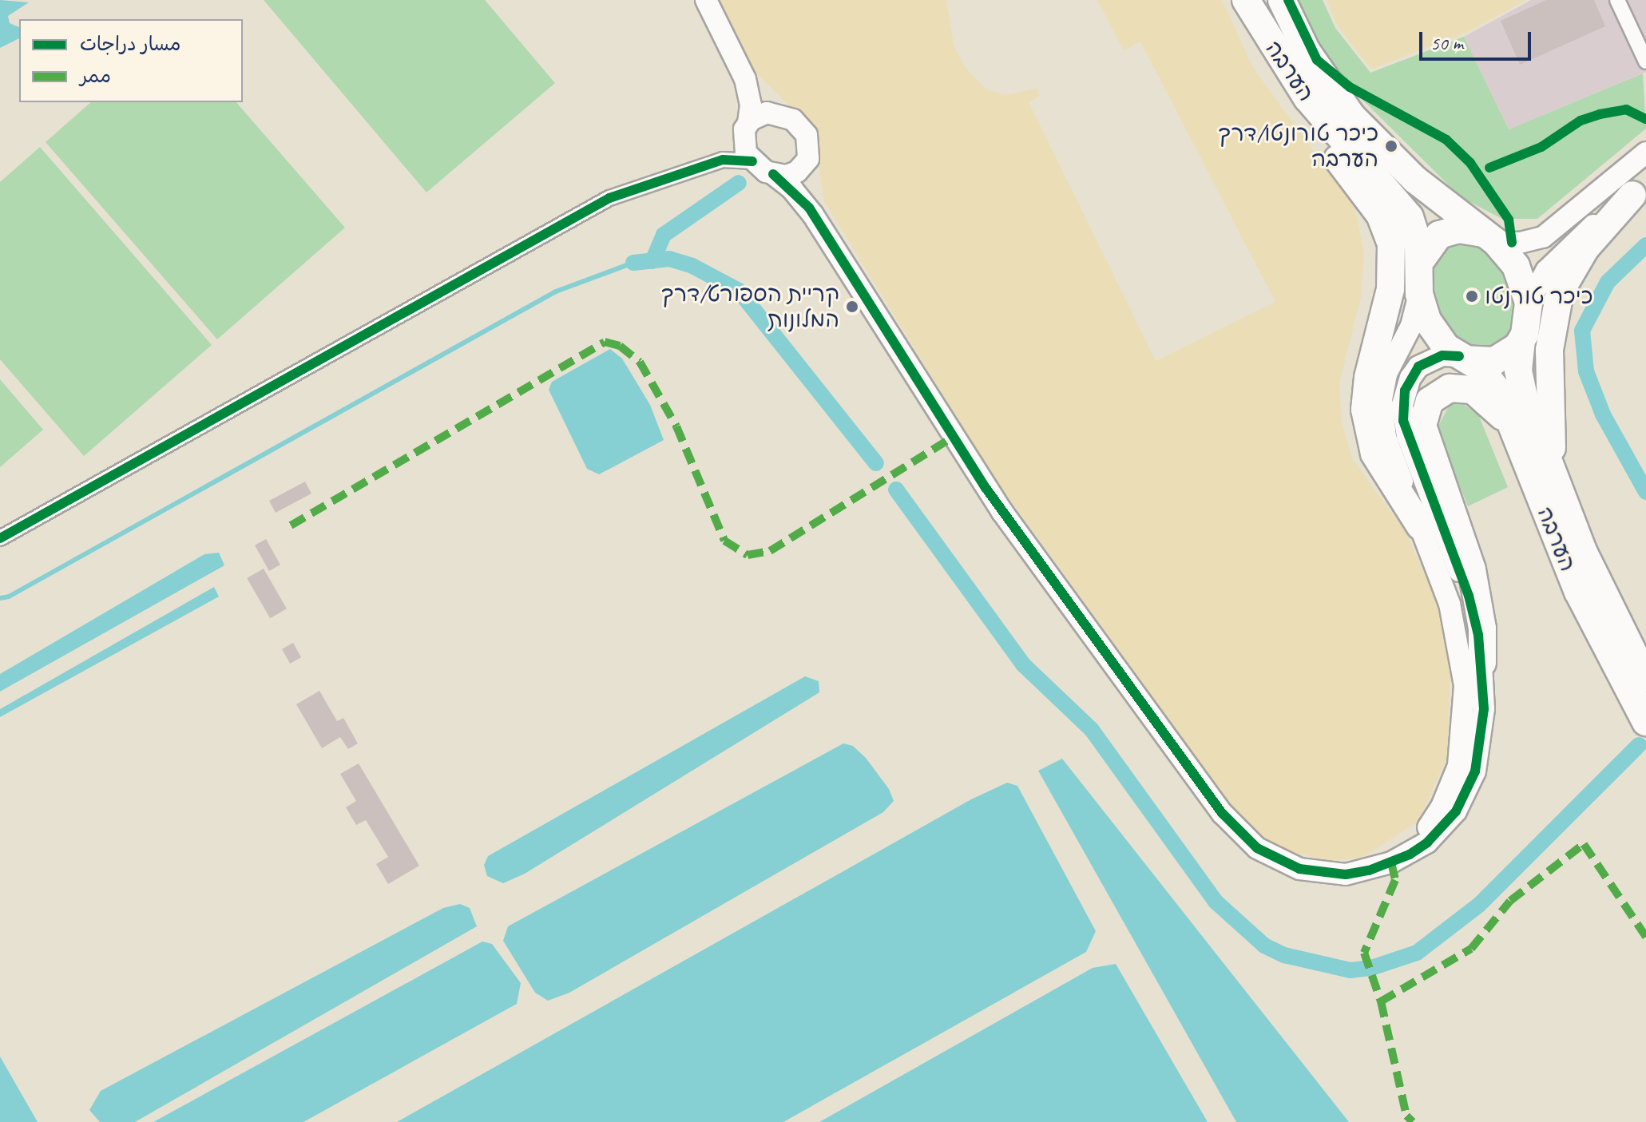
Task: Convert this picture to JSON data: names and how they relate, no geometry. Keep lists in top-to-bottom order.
{
  "streets": {
    "highway": ["הערבה"]
  },
  "places": ["כיכר טורונטו/דרך הערבה", "כיכר טורנטו", "קריית הספורט/דרך המלונות"],
  "legend": ["مسار دراجات", "ممر"],
  "scale_bar": "50 m"
}
